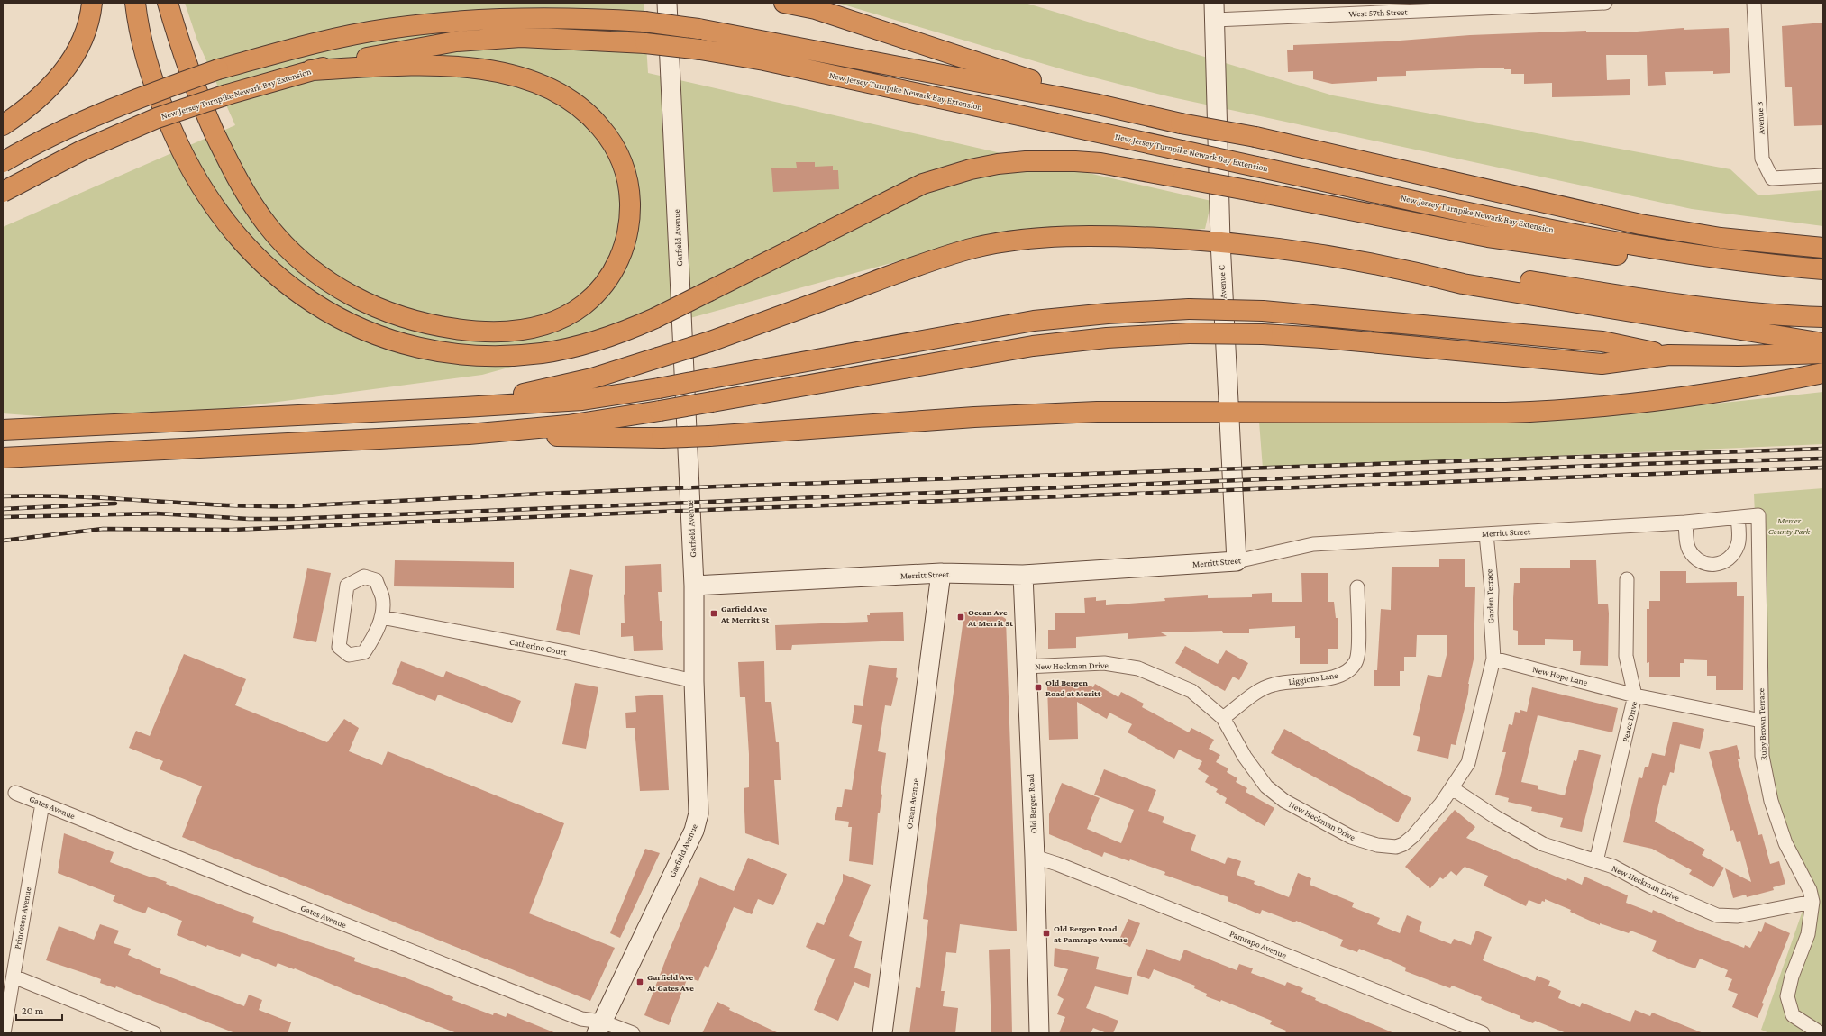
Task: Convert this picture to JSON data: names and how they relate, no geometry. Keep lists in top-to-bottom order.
{
  "streets": {
    "highway": ["New Jersey Turnpike Newark Bay Extension"],
    "main road": [
      "Garfield Avenue",
      "Avenue C",
      "Merritt Street",
      "Ocean Avenue",
      "Old Bergen Road"
    ],
    "street": [
      "West 57th Street",
      "Avenue B",
      "Garden Terrace",
      "Catherine Court",
      "New Heckman Drive",
      "New Hope Lane",
      "Liggions Lane",
      "Peace Drive",
      "Ruby Brown Terrace",
      "Gates Avenue",
      "Princeton Avenue",
      "Pamrapo Avenue"
    ]
  },
  "crossings": [
    ["West 57th Street", "Avenue C"],
    ["Garfield Avenue", "Merritt Street"],
    ["Garfield Avenue", "Catherine Court"],
    ["Garfield Avenue", "Gates Avenue"],
    ["Avenue C", "Merritt Street"],
    ["Merritt Street", "Garden Terrace"],
    ["Merritt Street", "Ruby Brown Terrace"],
    ["Merritt Street", "Ocean Avenue"],
    ["Merritt Street", "Old Bergen Road"],
    ["Garden Terrace", "New Hope Lane"],
    ["New Heckman Drive", "Liggions Lane"],
    ["New Heckman Drive", "Peace Drive"],
    ["New Heckman Drive", "Ruby Brown Terrace"],
    ["New Heckman Drive", "Old Bergen Road"],
    ["New Hope Lane", "Peace Drive"],
    ["New Hope Lane", "Ruby Brown Terrace"],
    ["Old Bergen Road", "Pamrapo Avenue"],
    ["Gates Avenue", "Princeton Avenue"]
  ],
  "parks": ["Mercer County Park"],
  "places": {
    "transit": [
      "Garfield Ave At Merritt St",
      "Ocean Ave At Merrit St",
      "Old Bergen Road at Meritt",
      "Old Bergen Road at Pamrapo Avenue",
      "Garfield Ave At Gates Ave"
    ]
  },
  "scale_bar": "20 m"
}
